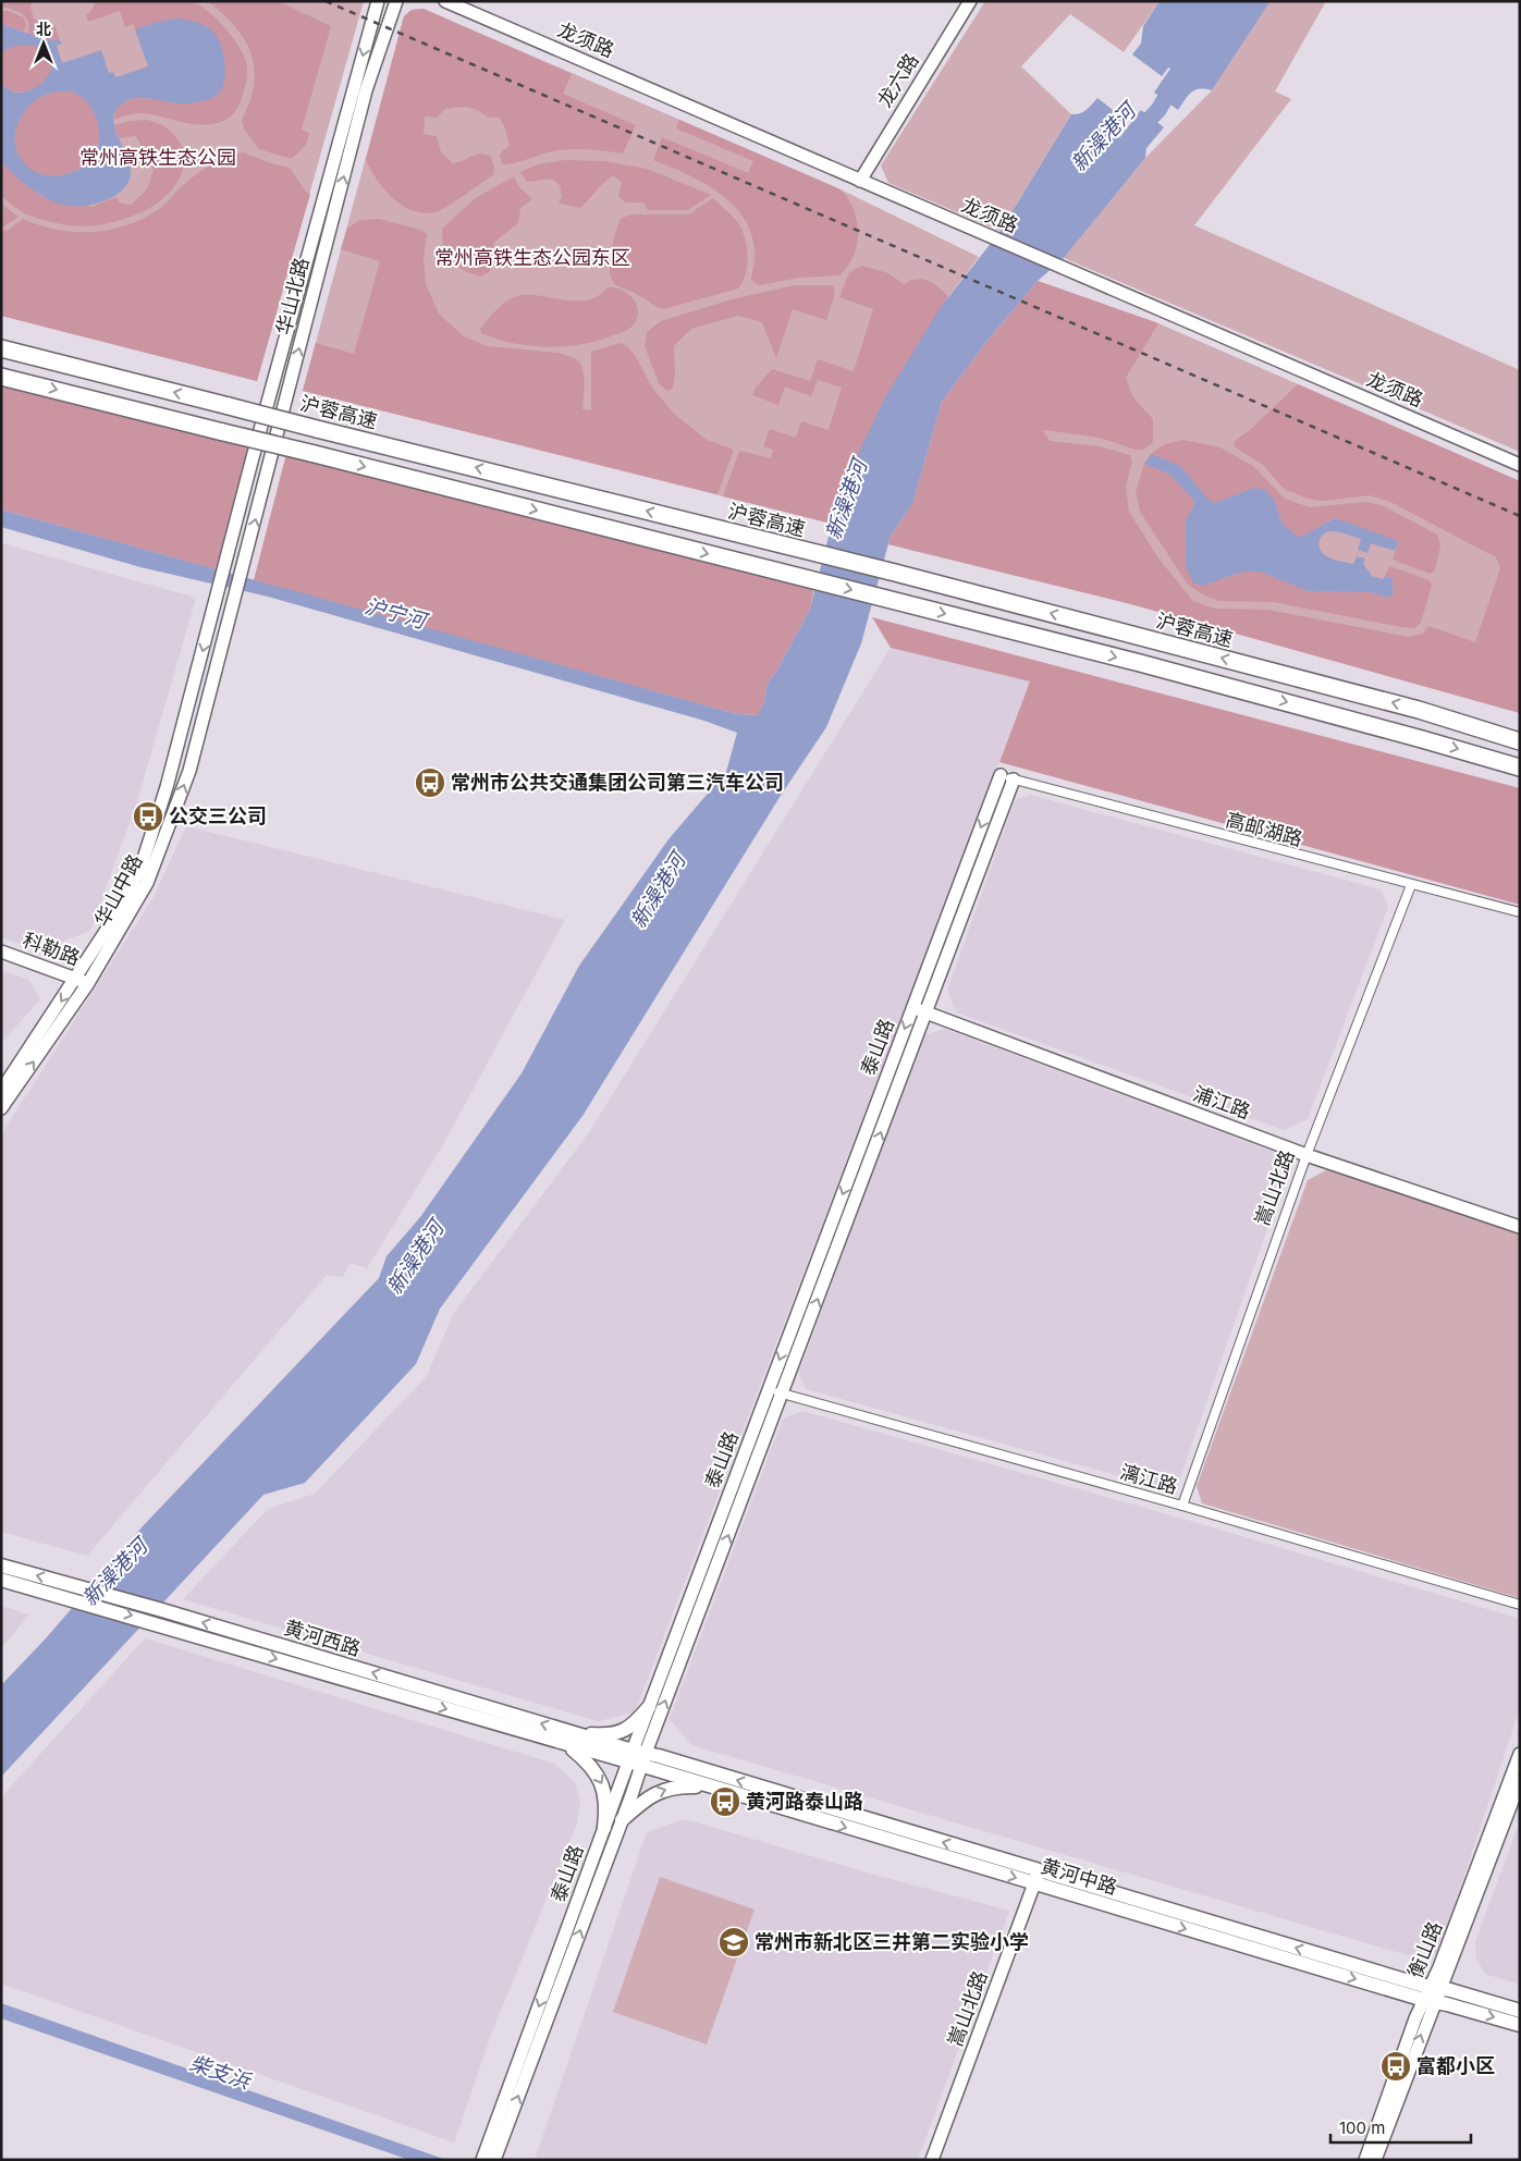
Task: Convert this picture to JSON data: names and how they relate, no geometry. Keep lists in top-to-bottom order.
{
  "streets": {
    "highway": ["沪蓉高速"],
    "main road": [
      "龙须路",
      "龙六路",
      "华山北路",
      "华山中路",
      "科勒路",
      "泰山路",
      "浦江路",
      "嵩山北路",
      "黄河西路",
      "黄河中路",
      "衡山路"
    ],
    "street": ["高邮湖路", "漓江路"]
  },
  "crossings": [
    ["龙须路", "龙六路"],
    ["华山北路", "华山中路"],
    ["高邮湖路", "泰山路"],
    ["高邮湖路", "嵩山北路"],
    ["华山中路", "科勒路"],
    ["泰山路", "浦江路"],
    ["泰山路", "漓江路"],
    ["泰山路", "黄河西路"],
    ["泰山路", "黄河中路"],
    ["浦江路", "嵩山北路"],
    ["嵩山北路", "漓江路"],
    ["嵩山北路", "黄河中路"],
    ["黄河西路", "黄河中路"],
    ["黄河中路", "衡山路"]
  ],
  "water": ["新澡港河", "沪宁河", "柴支浜"],
  "parks": ["常州高铁生态公园", "常州高铁生态公园东区"],
  "places": {
    "bus stop": [
      "常州市公共交通集团公司第三汽车公司",
      "公交三公司",
      "黄河路泰山路",
      "富都小区"
    ],
    "school or university": ["常州市新北区三井第二实验小学"]
  },
  "scale_bar": "100 m",
  "north": "top"
}
